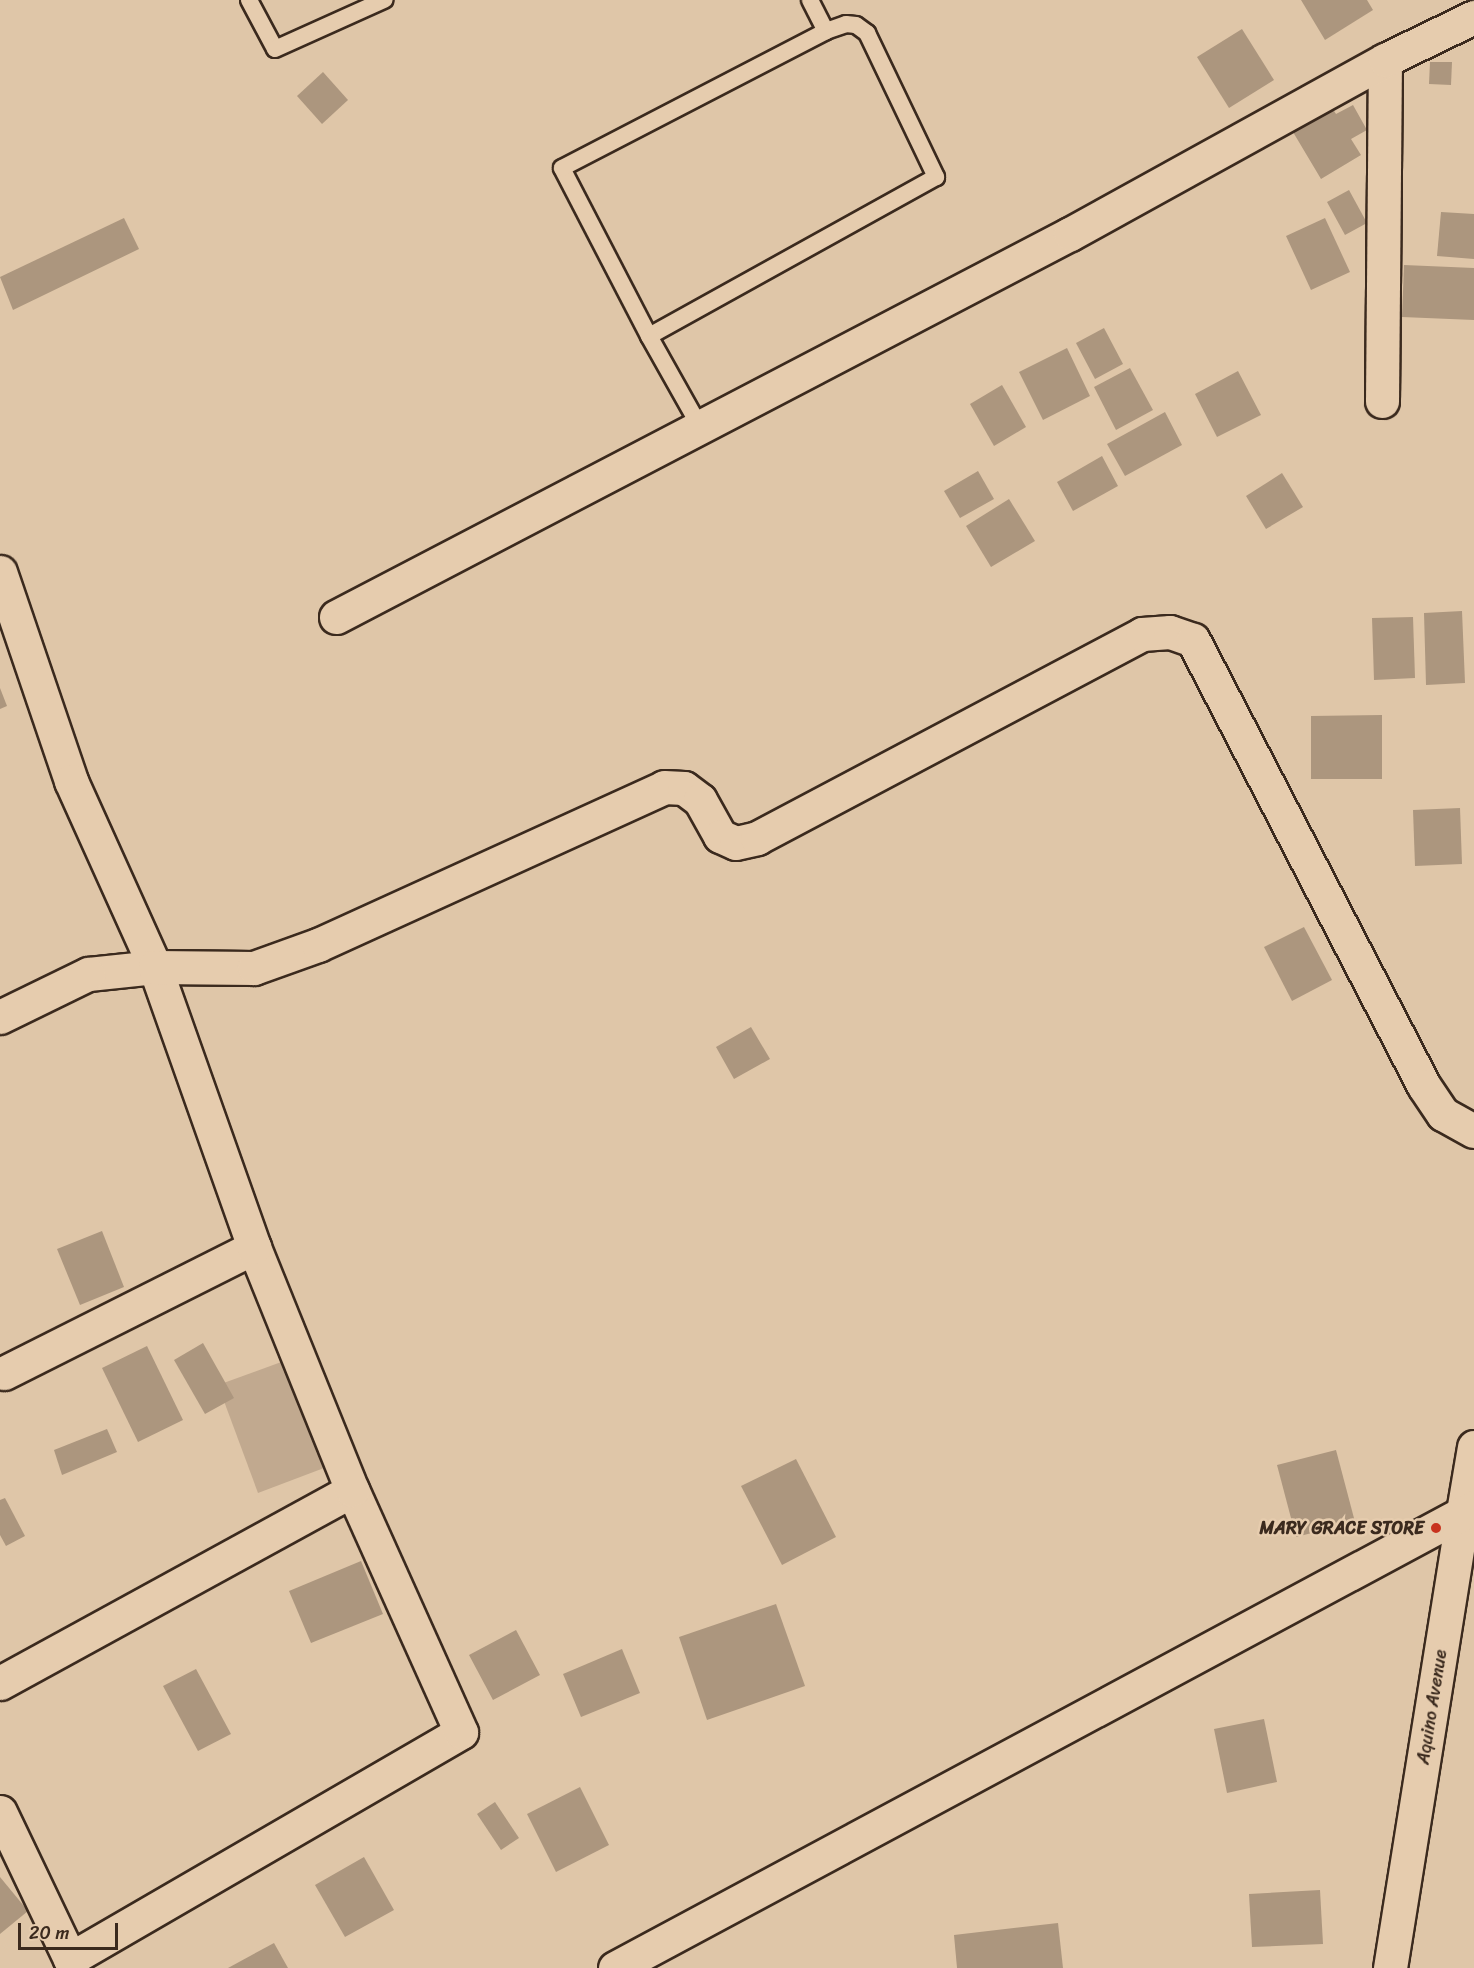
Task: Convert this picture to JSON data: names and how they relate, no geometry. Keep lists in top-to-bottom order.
{
  "streets": {
    "street": ["Aquino Avenue"]
  },
  "places": ["MARY GRACE STORE"],
  "scale_bar": "20 m"
}
